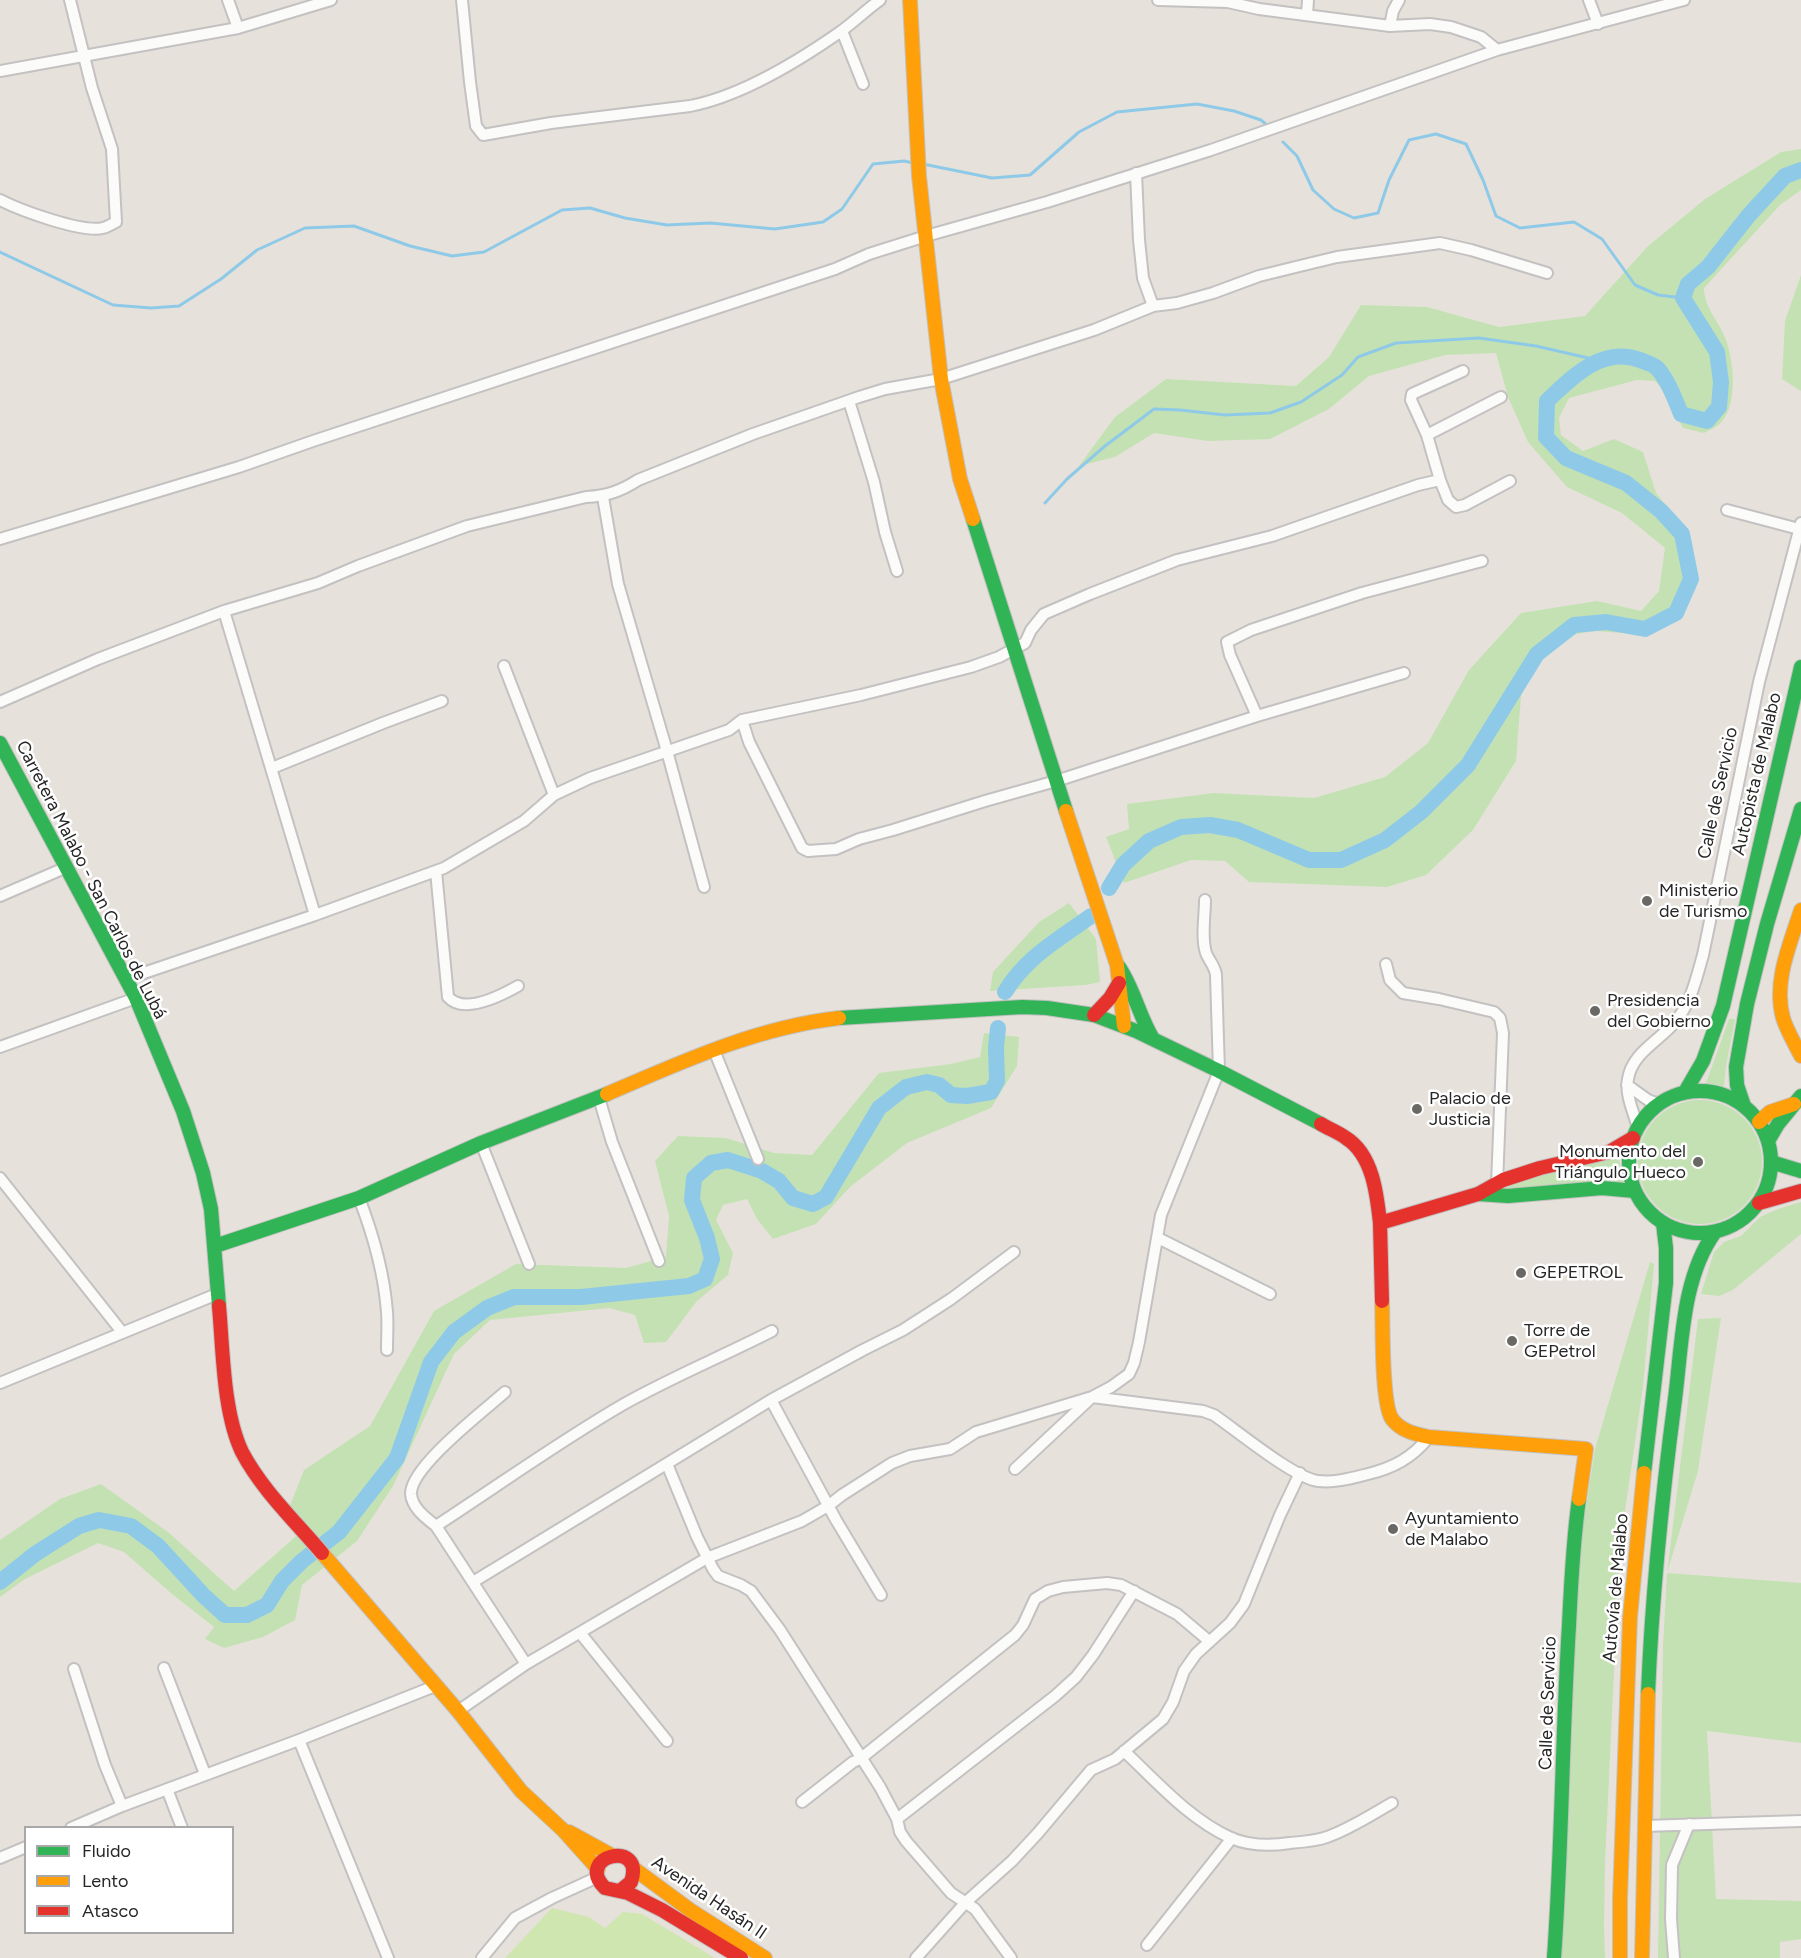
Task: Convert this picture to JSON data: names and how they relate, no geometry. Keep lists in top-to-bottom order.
{
  "streets": {
    "main road": [
      "Autopista de Malabo",
      "Calle de Servicio",
      "Carretera Malabo - San Carlos de Lubá",
      "Autovía de Malabo",
      "Avenida Hasán II"
    ]
  },
  "crossings": [
    ["Autopista de Malabo", "Autovía de Malabo"]
  ],
  "places": [
    "Ministerio de Turismo",
    "Presidencia del Gobierno",
    "Palacio de Justicia",
    "Monumento del Triángulo Hueco",
    "GEPETROL",
    "Torre de GEPetrol",
    "Ayuntamiento de Malabo"
  ],
  "legend": ["Fluido", "Lento", "Atasco"]
}
